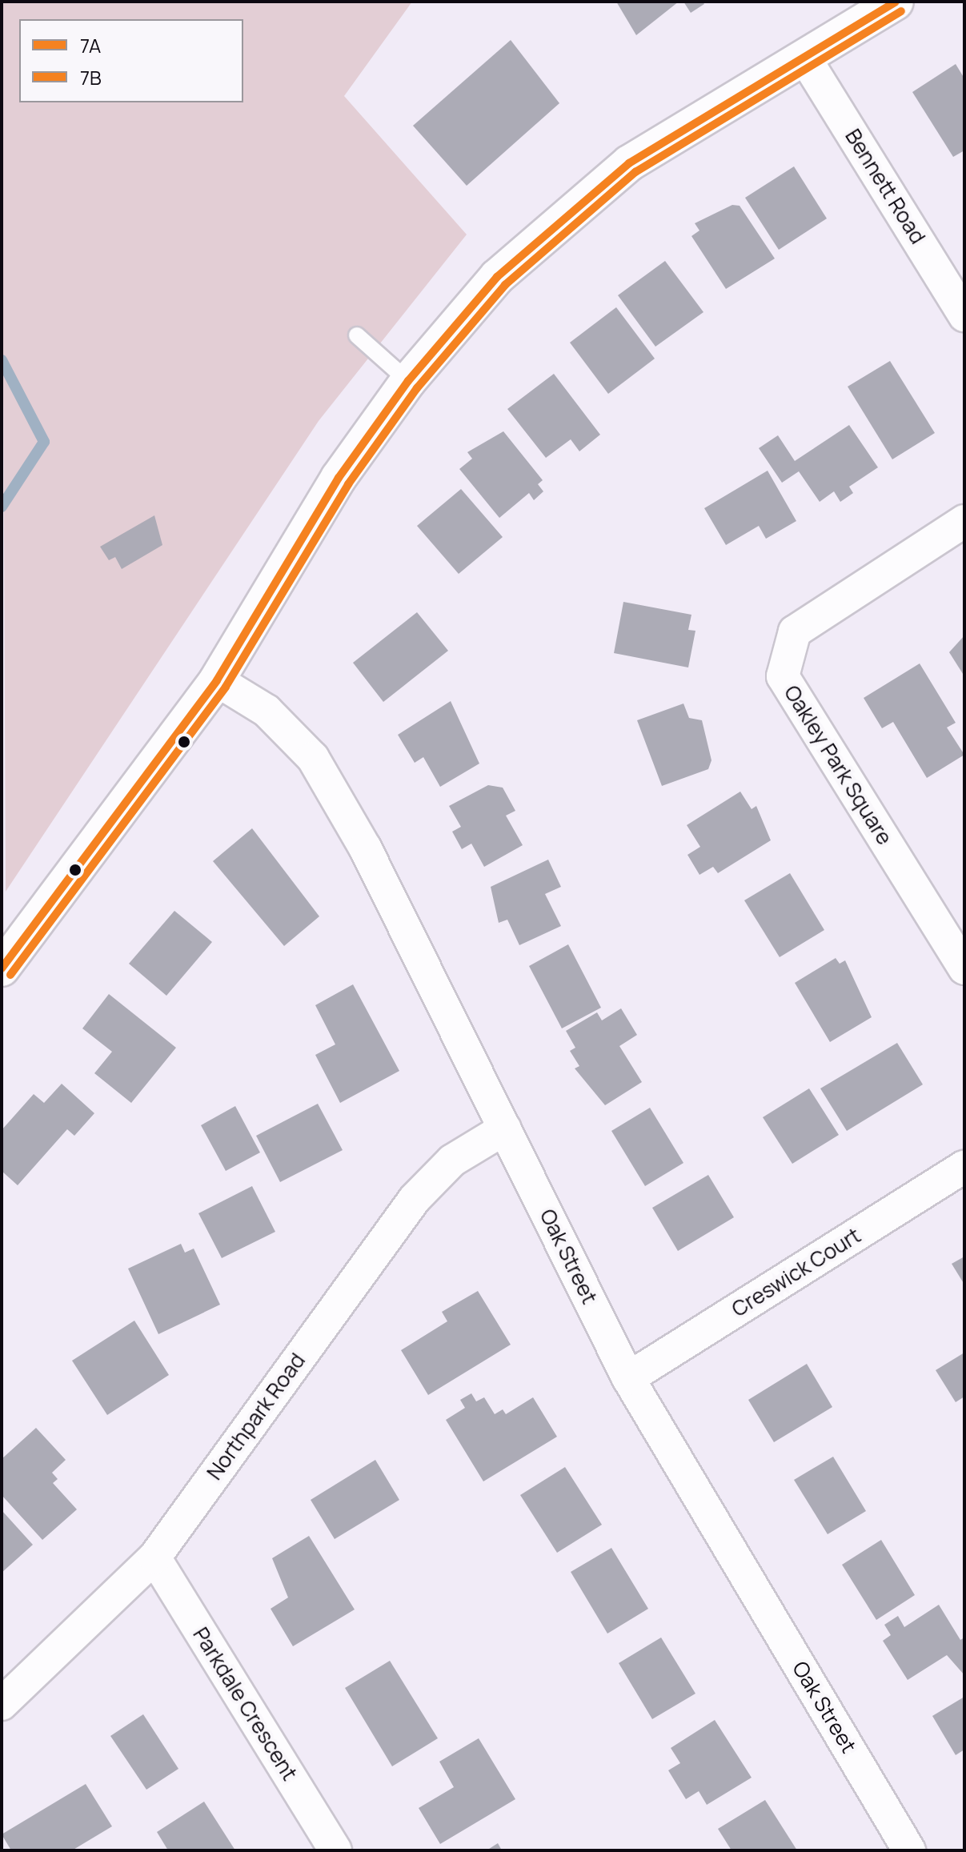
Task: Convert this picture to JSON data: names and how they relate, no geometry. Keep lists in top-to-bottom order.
{
  "streets": {
    "street": [
      "Bennett Road",
      "Oakley Park Square",
      "Oak Street",
      "Creswick Court",
      "Northpark Road",
      "Parkdale Crescent"
    ]
  },
  "crossings": [
    ["Oak Street", "Creswick Court"],
    ["Oak Street", "Northpark Road"],
    ["Northpark Road", "Parkdale Crescent"]
  ],
  "lines": ["transit line 7A", "transit line 7B"],
  "legend": ["7A", "7B"]
}
